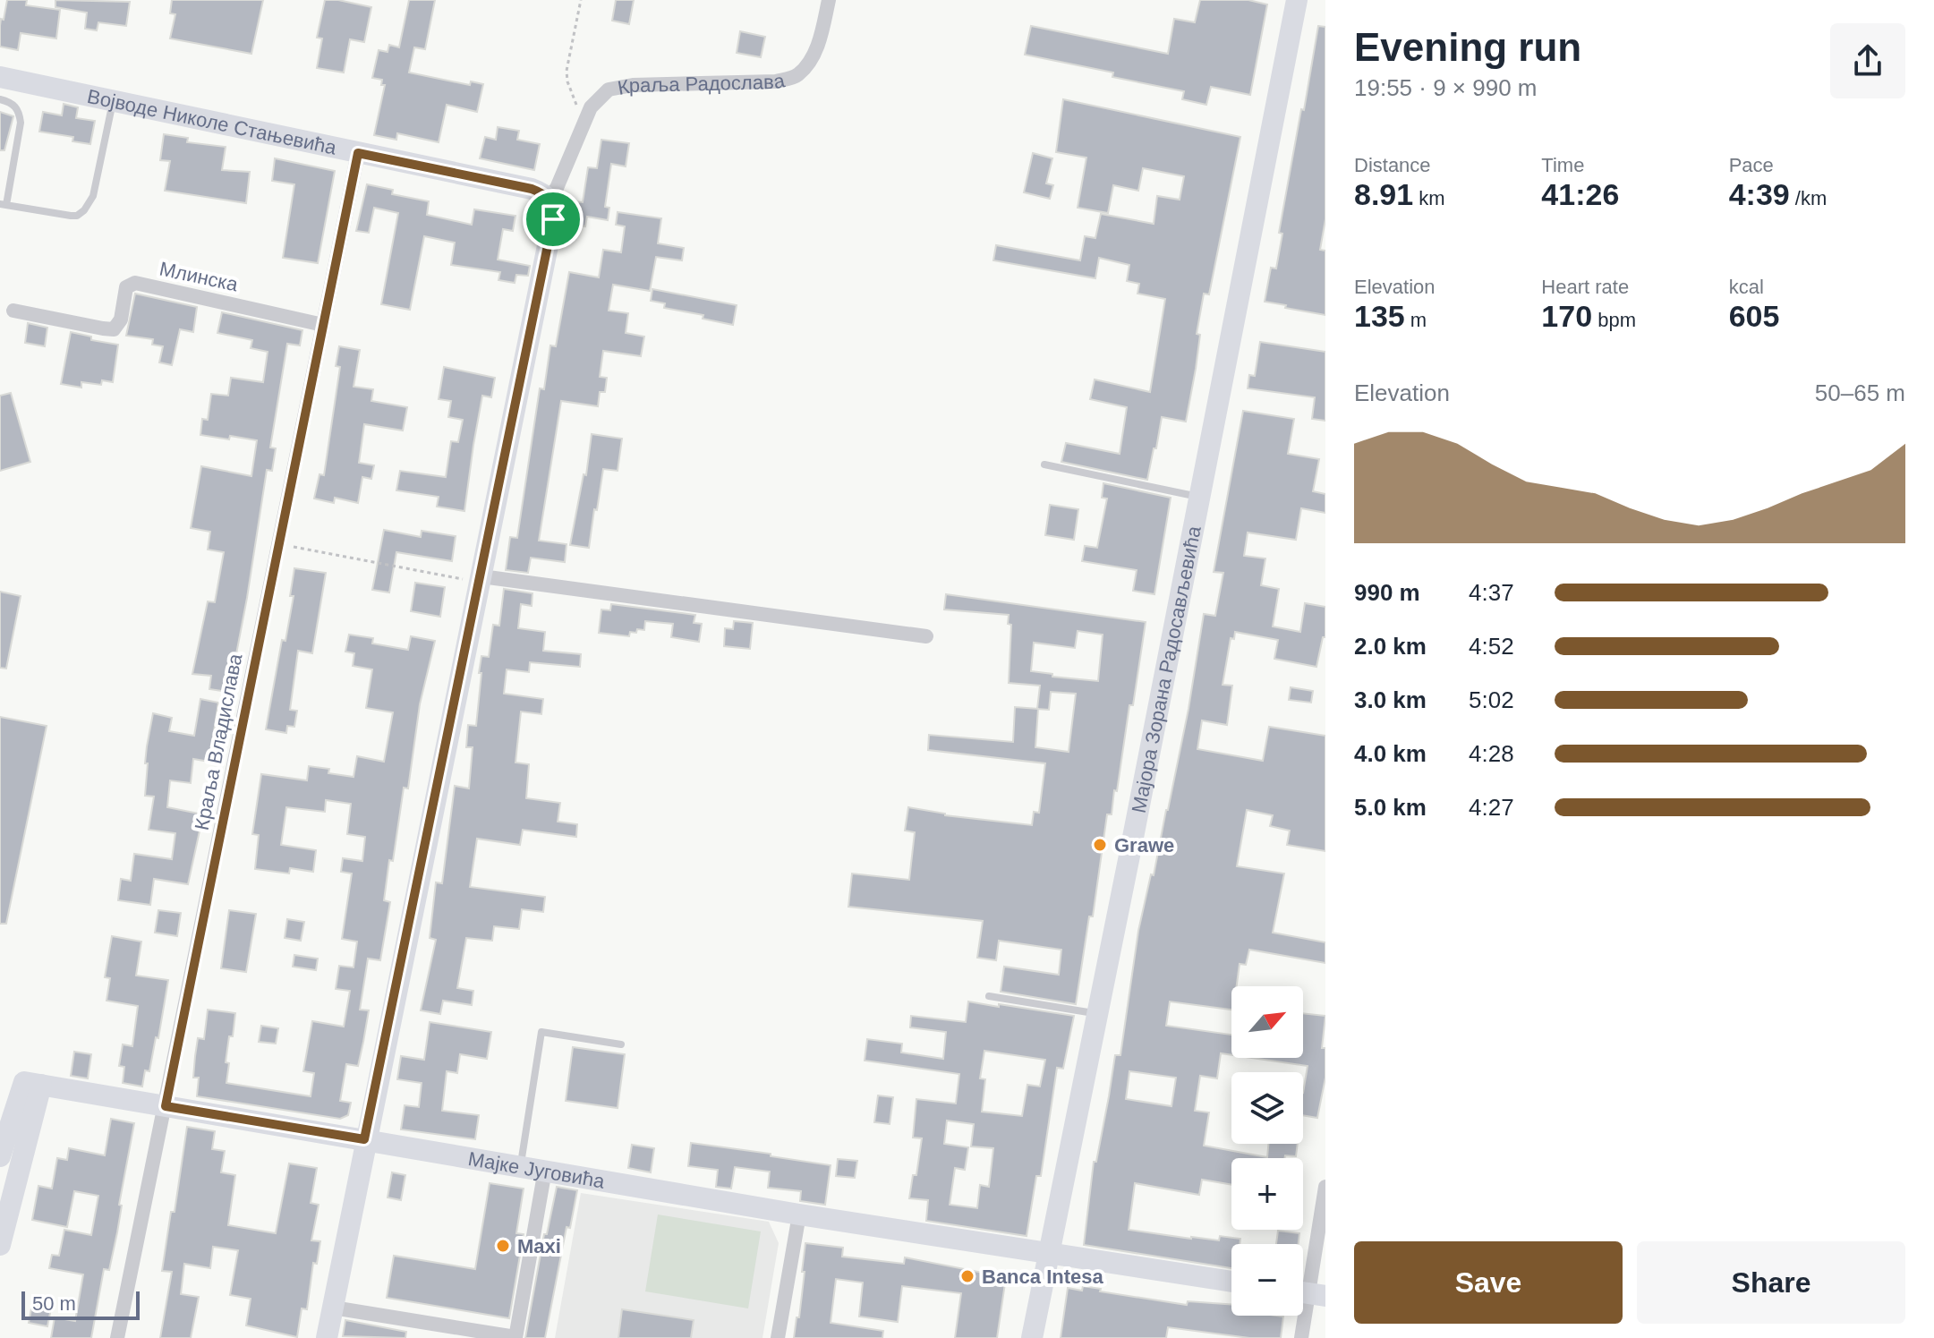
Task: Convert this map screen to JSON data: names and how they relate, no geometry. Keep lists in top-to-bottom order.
{
  "streets": {
    "street": [
      "Краља Радослава",
      "Војводе Николе Стањевића",
      "Млинска",
      "Мајора Зорана Радосављевића",
      "Краља Владислава",
      "Мајке Југовића"
    ]
  },
  "crossings": [
    ["Краља Радослава", "Војводе Николе Стањевића"],
    ["Војводе Николе Стањевића", "Краља Владислава"],
    ["Млинска", "Краља Владислава"],
    ["Мајора Зорана Радосављевића", "Мајке Југовића"],
    ["Краља Владислава", "Мајке Југовића"]
  ],
  "places": ["Grawe", "Maxi", "Banca Intesa"],
  "scale_bar": "50 m",
  "north": "top right",
  "page": {
    "heading": ["Evening run", "19:55 · 9 × 990 m"],
    "stats": [
      ["Distance", "8.91 km"],
      ["Time", "41:26"],
      ["Pace", "4:39 /km"],
      ["Elevation", "135 m"],
      ["Heart rate", "170 bpm"],
      ["kcal", "605"]
    ],
    "chart": ["Elevation", "50–65 m"],
    "list": [
      {
        "name": "990 m",
        "note": "4:37"
      },
      {
        "name": "2.0 km",
        "note": "4:52"
      },
      {
        "name": "3.0 km",
        "note": "5:02"
      },
      {
        "name": "4.0 km",
        "note": "4:28"
      },
      {
        "name": "5.0 km",
        "note": "4:27"
      }
    ],
    "map_buttons": ["+", "−"],
    "buttons": ["Save", "Share"],
    "scale": "50 m"
  }
}
